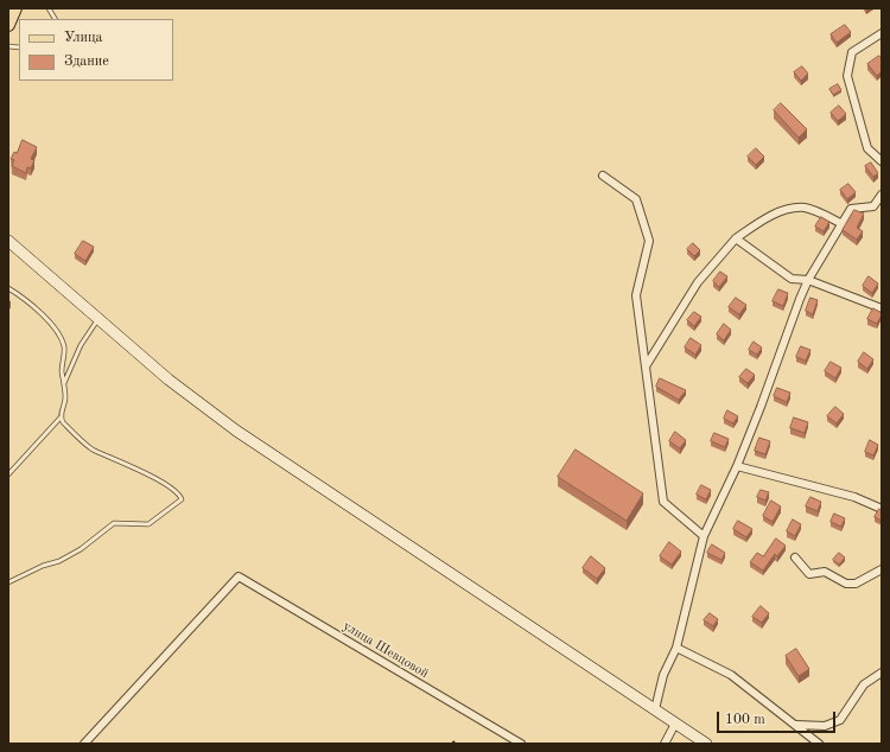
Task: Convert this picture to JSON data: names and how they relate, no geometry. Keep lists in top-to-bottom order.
{
  "streets": {
    "street": ["улица Шевцовой"]
  },
  "legend": ["Улица", "Здание"],
  "scale_bar": "100 m"
}
